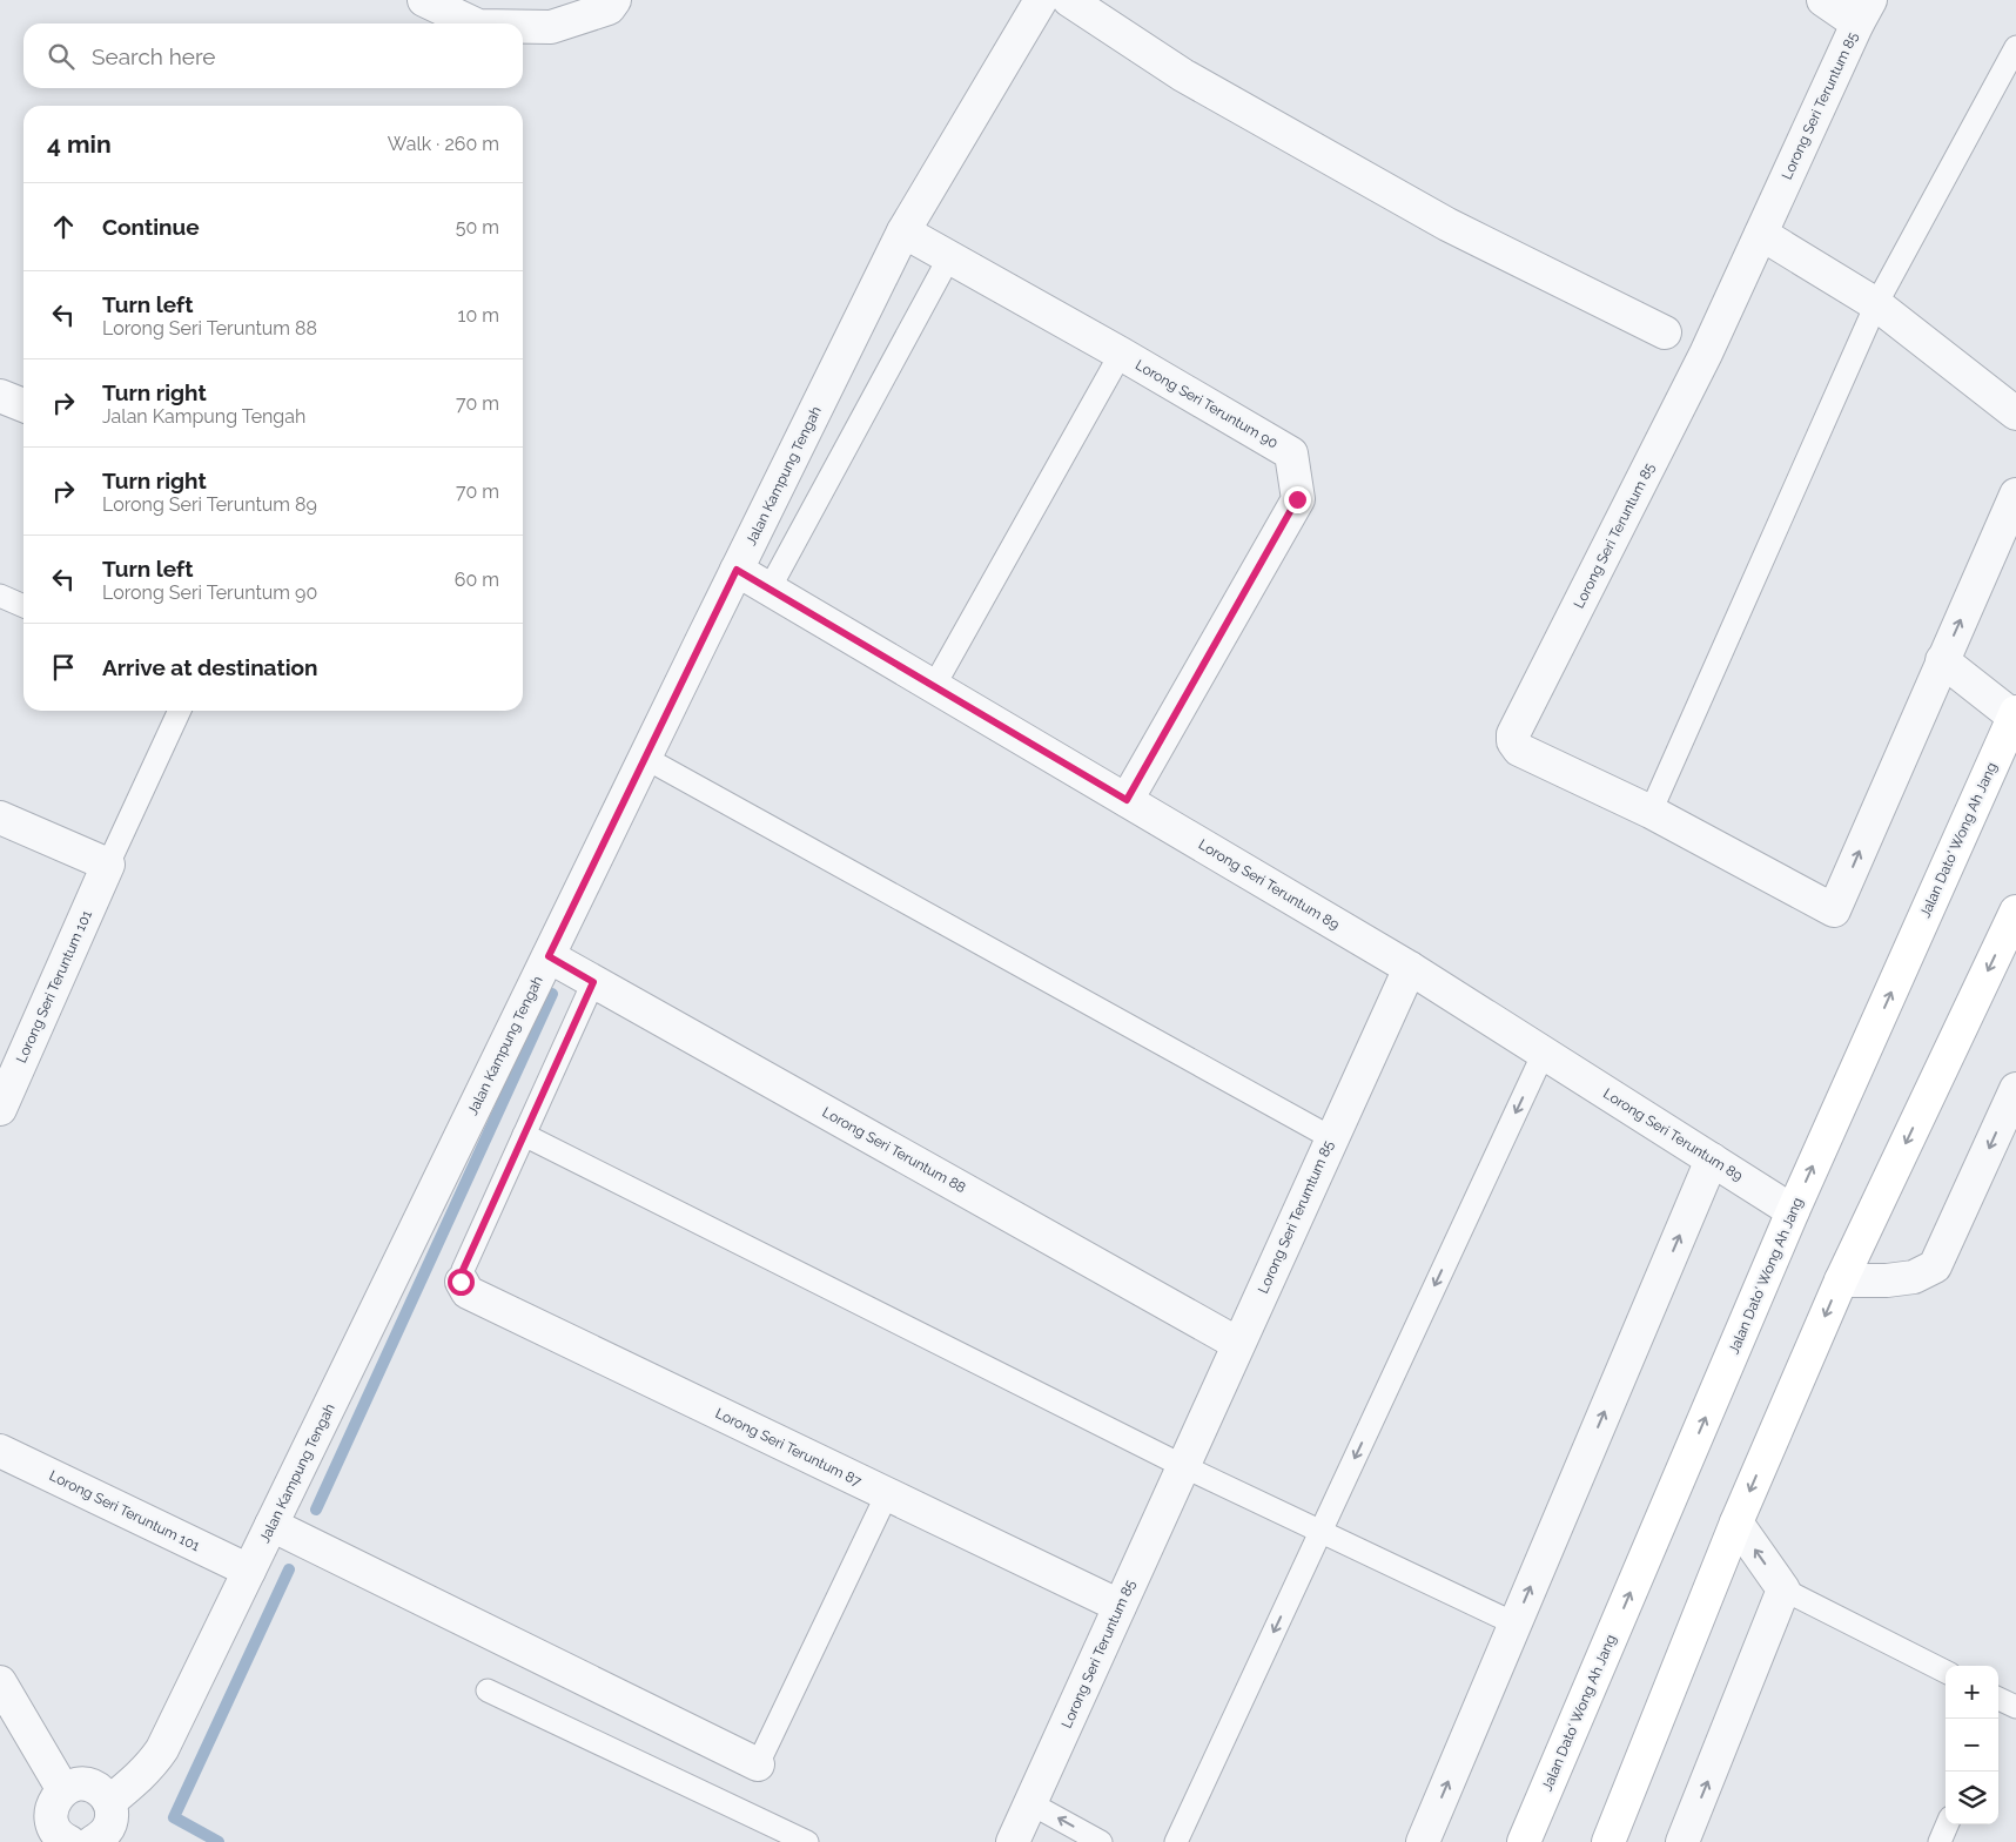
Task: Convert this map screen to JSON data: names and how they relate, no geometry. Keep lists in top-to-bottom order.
{
  "streets": {
    "main road": ["Jalan Dato' Wong Ah Jang"],
    "street": [
      "Lorong Seri Teruntum 85",
      "Lorong Seri Teruntum 90",
      "Jalan Kampung Tengah",
      "Lorong Seri Teruntum 89",
      "Lorong Seri Teruntum 101",
      "Lorong Seri Teruntum 88",
      "Lorong Seri Terumtum 85",
      "Lorong Seri Teruntum 87"
    ]
  },
  "crossings": [
    ["Lorong Seri Teruntum 85", "Lorong Seri Terumtum 85"],
    ["Lorong Seri Teruntum 85", "Lorong Seri Teruntum 87"],
    ["Lorong Seri Teruntum 90", "Jalan Kampung Tengah"],
    ["Lorong Seri Teruntum 90", "Lorong Seri Teruntum 89"],
    ["Jalan Kampung Tengah", "Lorong Seri Teruntum 89"],
    ["Jalan Kampung Tengah", "Lorong Seri Teruntum 101"],
    ["Jalan Kampung Tengah", "Lorong Seri Teruntum 88"],
    ["Jalan Dato' Wong Ah Jang", "Lorong Seri Teruntum 89"],
    ["Lorong Seri Teruntum 89", "Lorong Seri Terumtum 85"],
    ["Lorong Seri Teruntum 88", "Lorong Seri Terumtum 85"]
  ],
  "page": {
    "search": "Search here",
    "heading": ["4 min", "Walk · 260 m"],
    "list": [
      ["Continue", "50 m"],
      ["Turn left", "Lorong Seri Teruntum 88", "10 m"],
      ["Turn right", "Jalan Kampung Tengah", "70 m"],
      ["Turn right", "Lorong Seri Teruntum 89", "70 m"],
      ["Turn left", "Lorong Seri Teruntum 90", "60 m"],
      "Arrive at destination"
    ],
    "map_buttons": ["+", "−"]
  }
}
